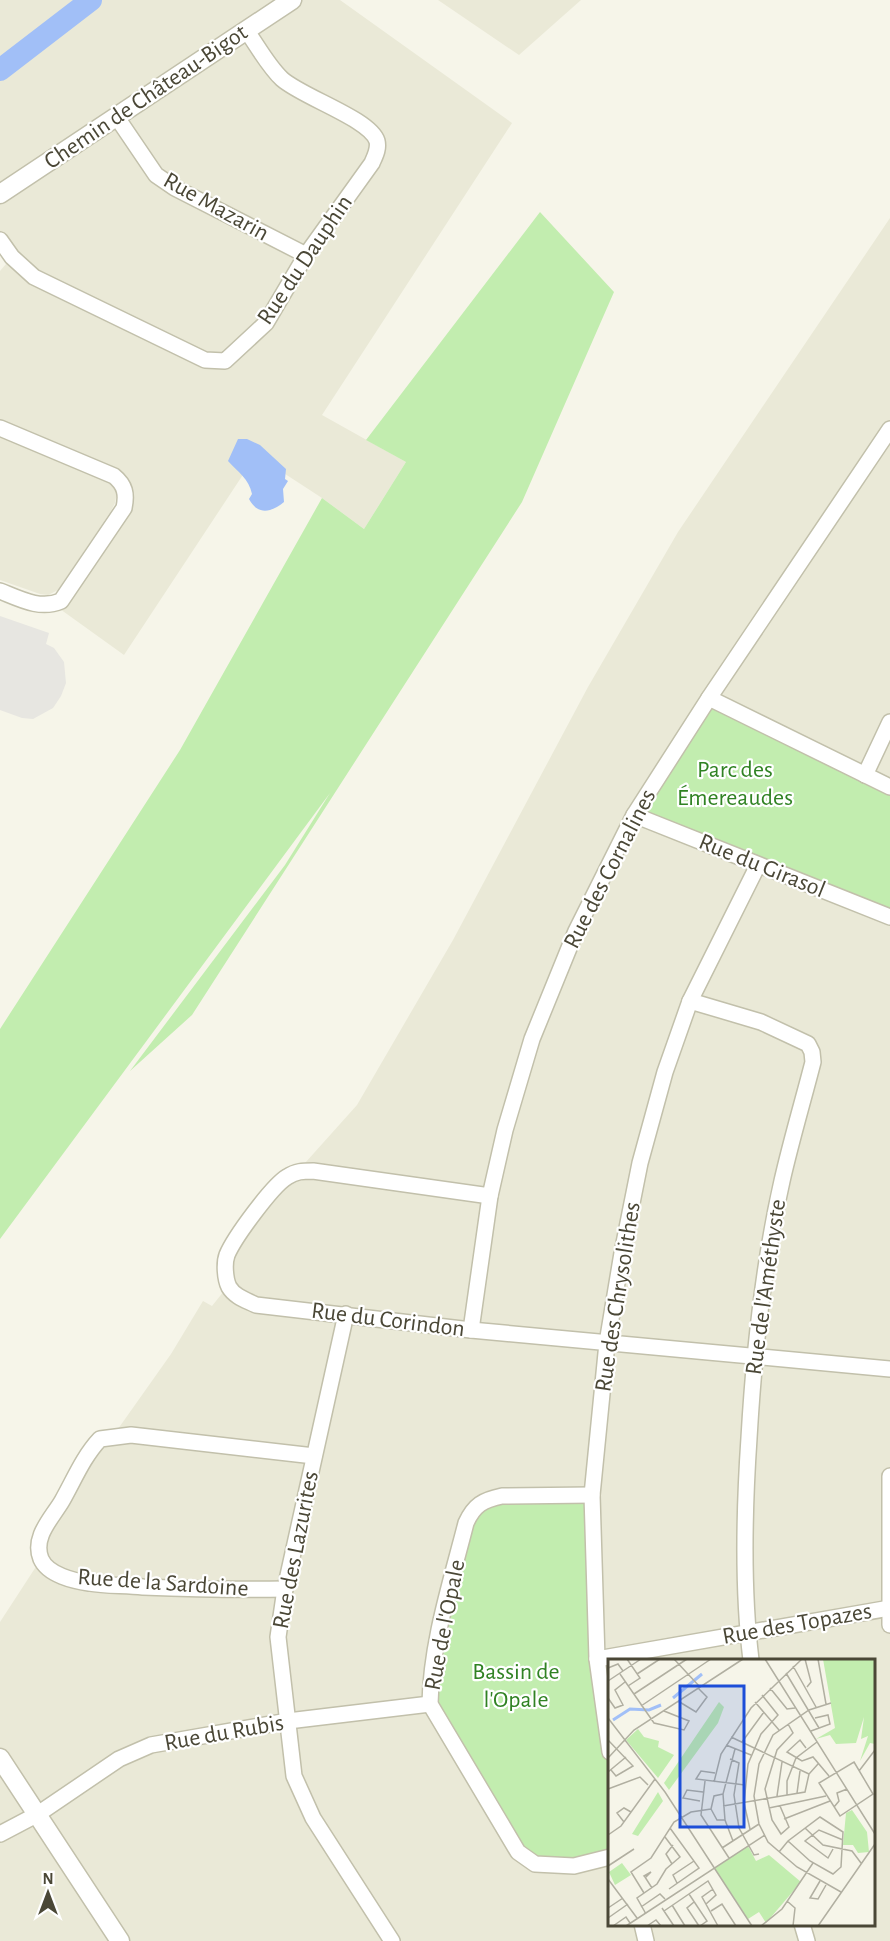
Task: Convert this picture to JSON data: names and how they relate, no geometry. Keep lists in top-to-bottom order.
{
  "streets": {
    "street": [
      "Chemin de Château-Bigot",
      "Rue Mazarin",
      "Rue du Dauphin",
      "Rue du Girasol",
      "Rue des Cornalines",
      "Rue de l'Améthyste",
      "Rue des Chrysolithes",
      "Rue du Corindon",
      "Rue des Lazurites",
      "Rue de la Sardoine",
      "Rue des Topazes",
      "Rue de l'Opale",
      "Rue du Rubis"
    ]
  },
  "crossings": [
    ["Chemin de Château-Bigot", "Rue Mazarin"],
    ["Chemin de Château-Bigot", "Rue du Dauphin"],
    ["Rue Mazarin", "Rue du Dauphin"],
    ["Rue du Girasol", "Rue des Cornalines"],
    ["Rue du Girasol", "Rue des Chrysolithes"],
    ["Rue des Cornalines", "Rue du Corindon"],
    ["Rue de l'Améthyste", "Rue des Chrysolithes"],
    ["Rue de l'Améthyste", "Rue du Corindon"],
    ["Rue de l'Améthyste", "Rue des Topazes"],
    ["Rue des Chrysolithes", "Rue du Corindon"],
    ["Rue des Chrysolithes", "Rue des Topazes"],
    ["Rue des Chrysolithes", "Rue de l'Opale"],
    ["Rue du Corindon", "Rue des Lazurites"],
    ["Rue des Lazurites", "Rue de la Sardoine"],
    ["Rue des Lazurites", "Rue du Rubis"],
    ["Rue de l'Opale", "Rue du Rubis"]
  ],
  "parks": ["Parc des Émereaudes", "Bassin de l'Opale"],
  "north": "top"
}
